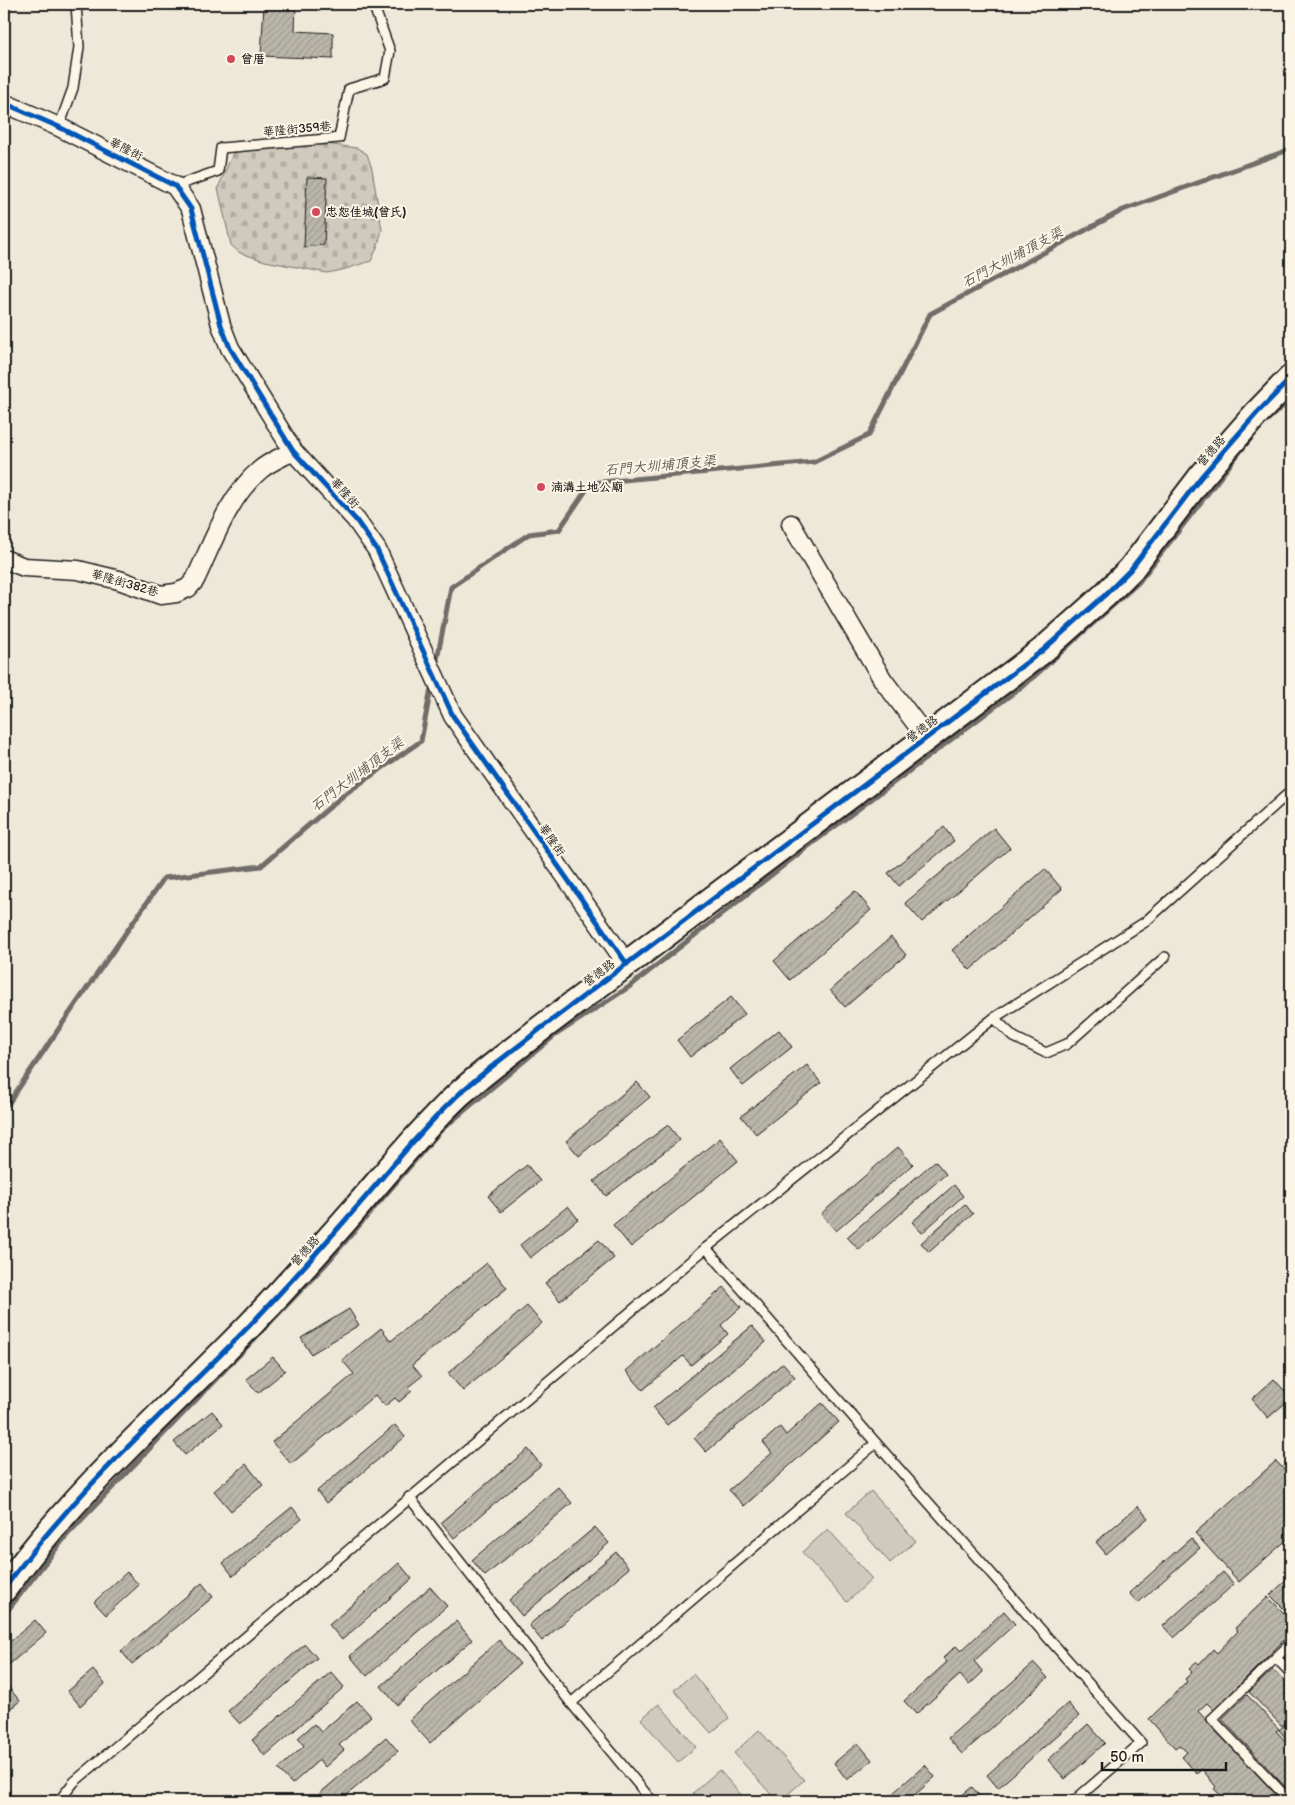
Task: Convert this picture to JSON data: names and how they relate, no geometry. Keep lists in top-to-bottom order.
{
  "streets": {
    "street": ["華隆街", "營德路", "華隆街382巷"],
    "lane": ["華隆街359巷"]
  },
  "crossings": [
    ["華隆街359巷", "華隆街"],
    ["華隆街", "營德路"],
    ["華隆街", "華隆街382巷"]
  ],
  "water": ["石門大圳埔頂支渠"],
  "places": ["曾厝", "忠恕佳城(曾氏)", "湳溝土地公廟"],
  "scale_bar": "50 m"
}
